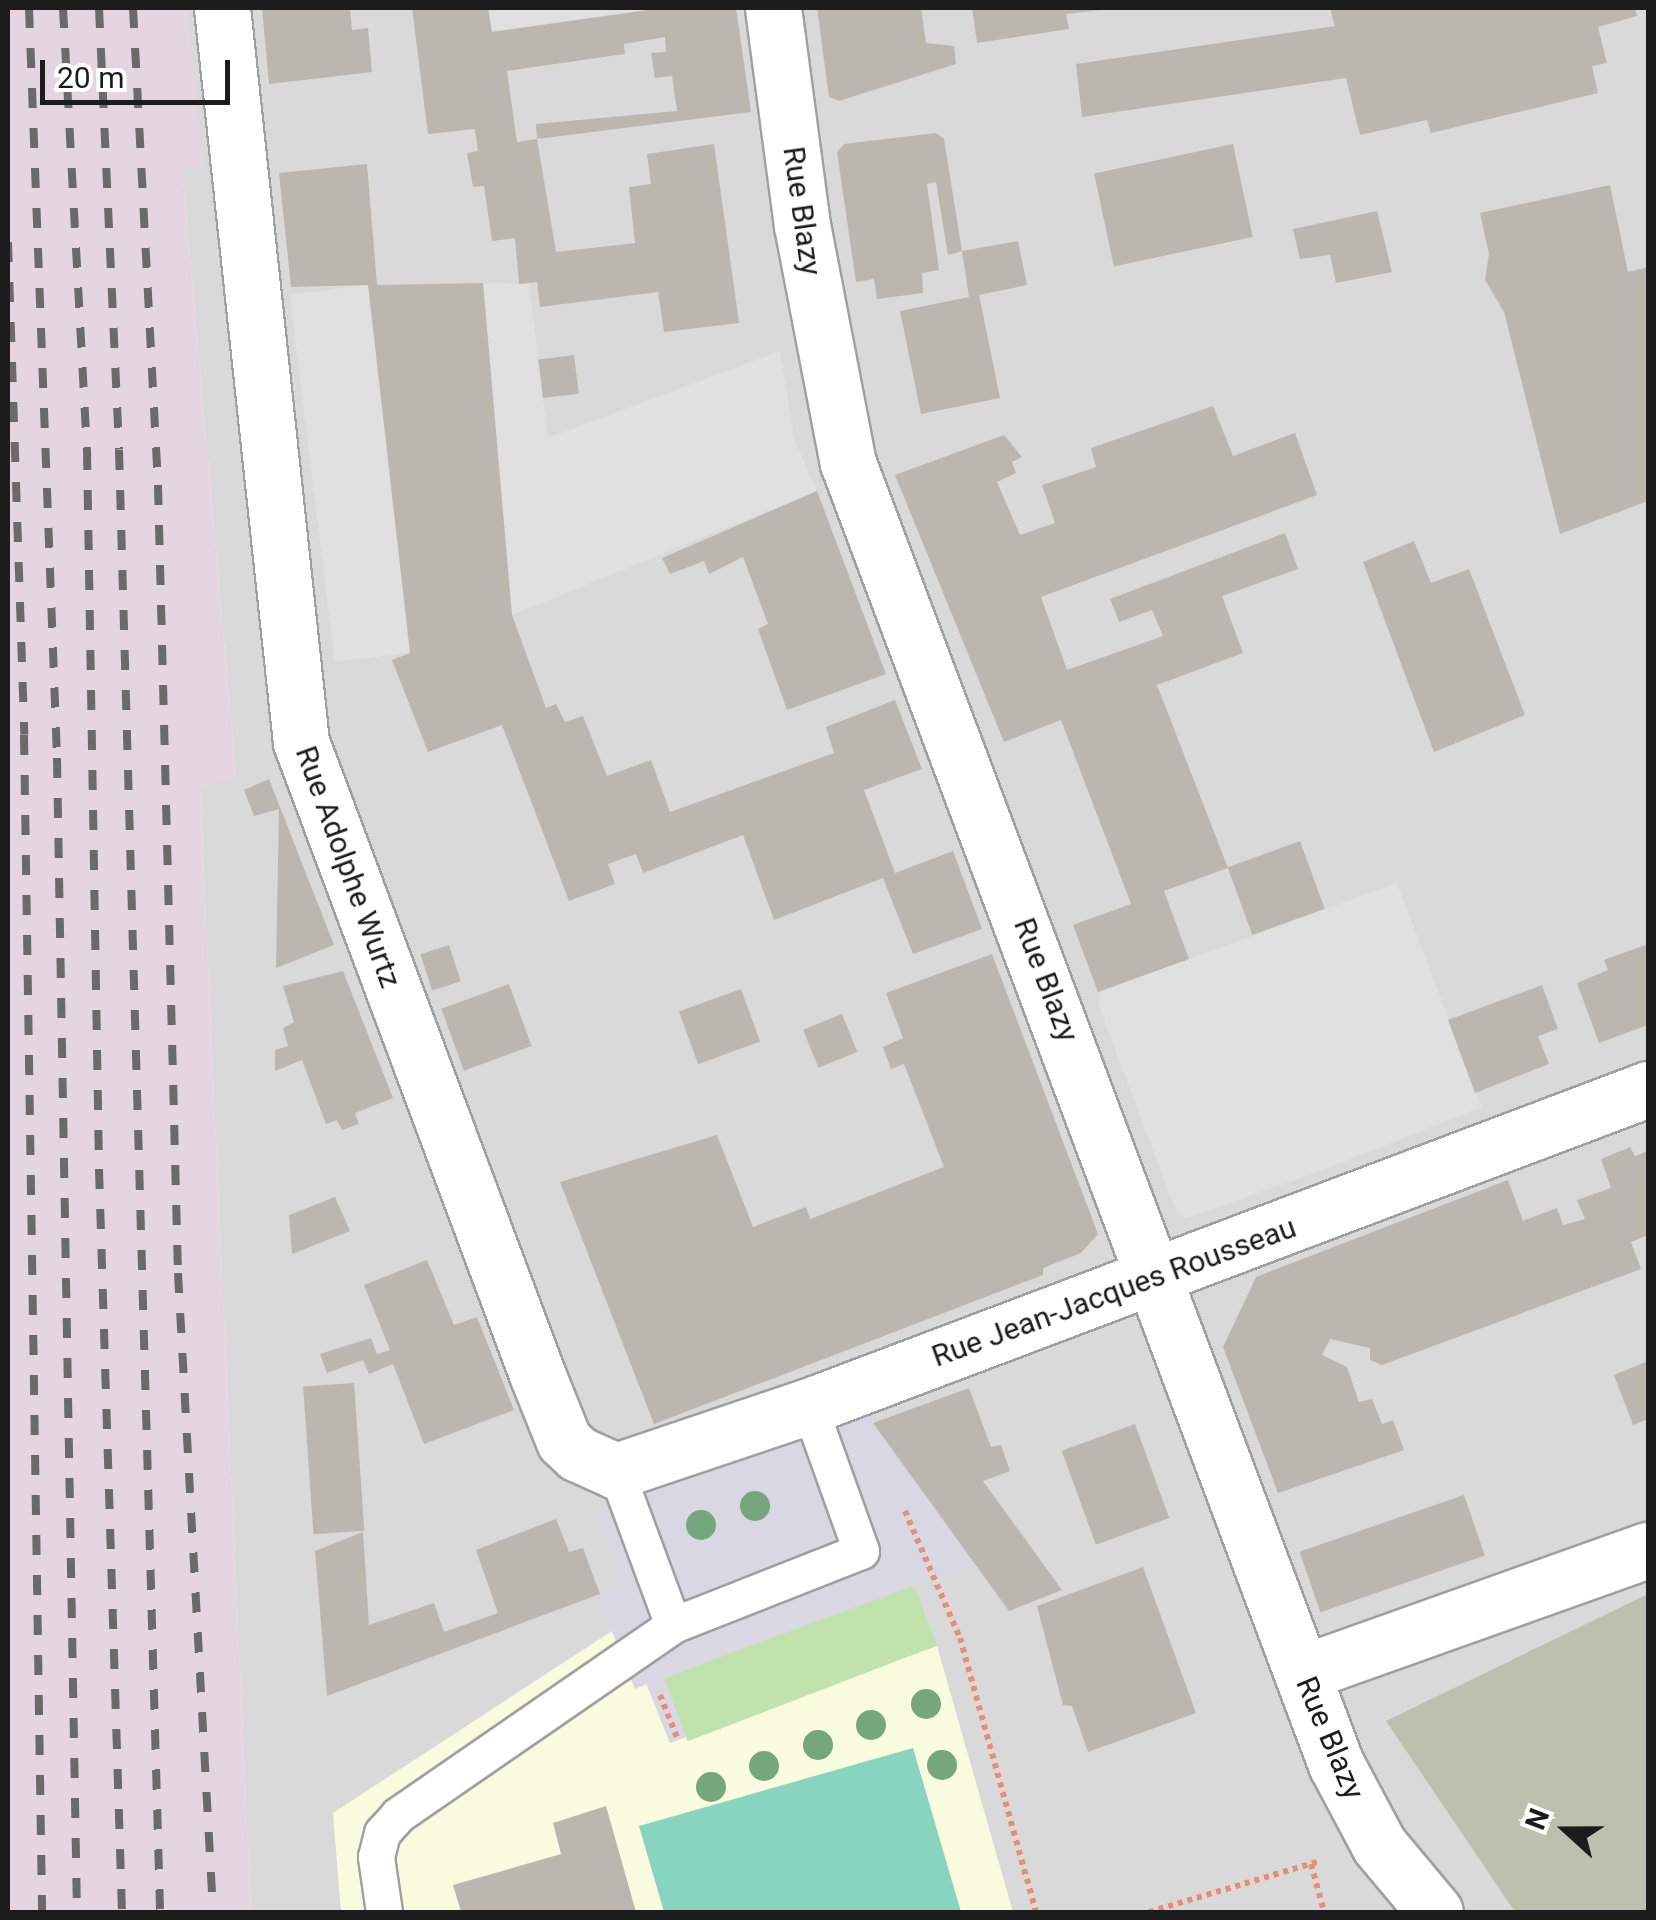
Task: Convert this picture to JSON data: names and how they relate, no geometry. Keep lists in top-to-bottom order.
{
  "streets": {
    "street": ["Rue Blazy", "Rue Adolphe Wurtz", "Rue Jean-Jacques Rousseau"]
  },
  "crossings": [
    ["Rue Blazy", "Rue Jean-Jacques Rousseau"],
    ["Rue Adolphe Wurtz", "Rue Jean-Jacques Rousseau"]
  ],
  "scale_bar": "20 m",
  "north": "left"
}
